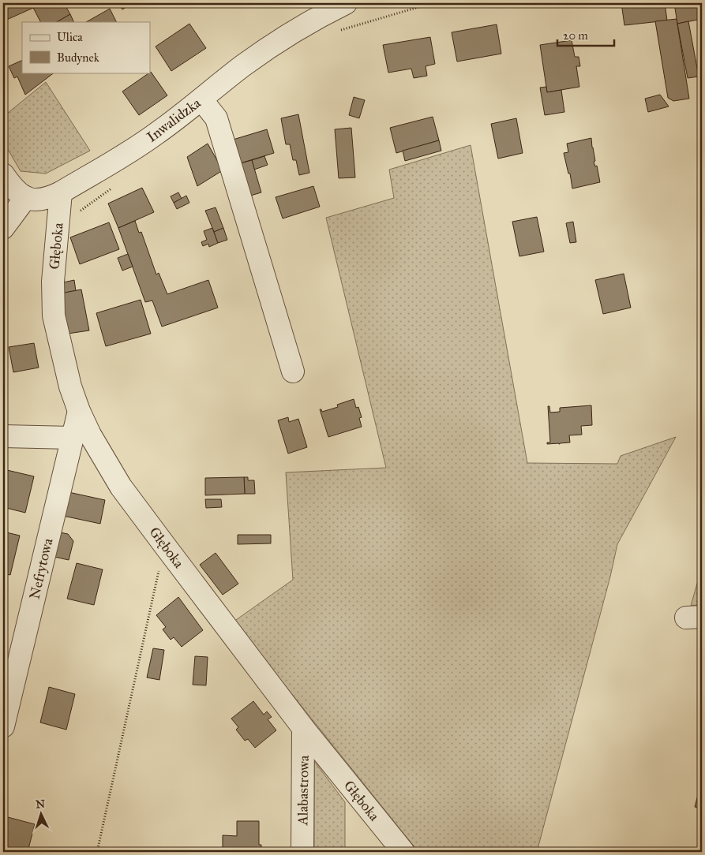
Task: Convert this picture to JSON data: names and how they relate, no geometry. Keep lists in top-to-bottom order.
{
  "streets": {
    "street": [
      "Inwalidzka",
      "Głęboka",
      "Nefrytowa",
      "Alabastrowa"
    ]
  },
  "crossings": [
    ["Inwalidzka", "Głęboka"],
    ["Głęboka", "Nefrytowa"],
    ["Głęboka", "Alabastrowa"]
  ],
  "legend": ["Ulica", "Budynek"],
  "scale_bar": "20 m",
  "north": "top"
}
